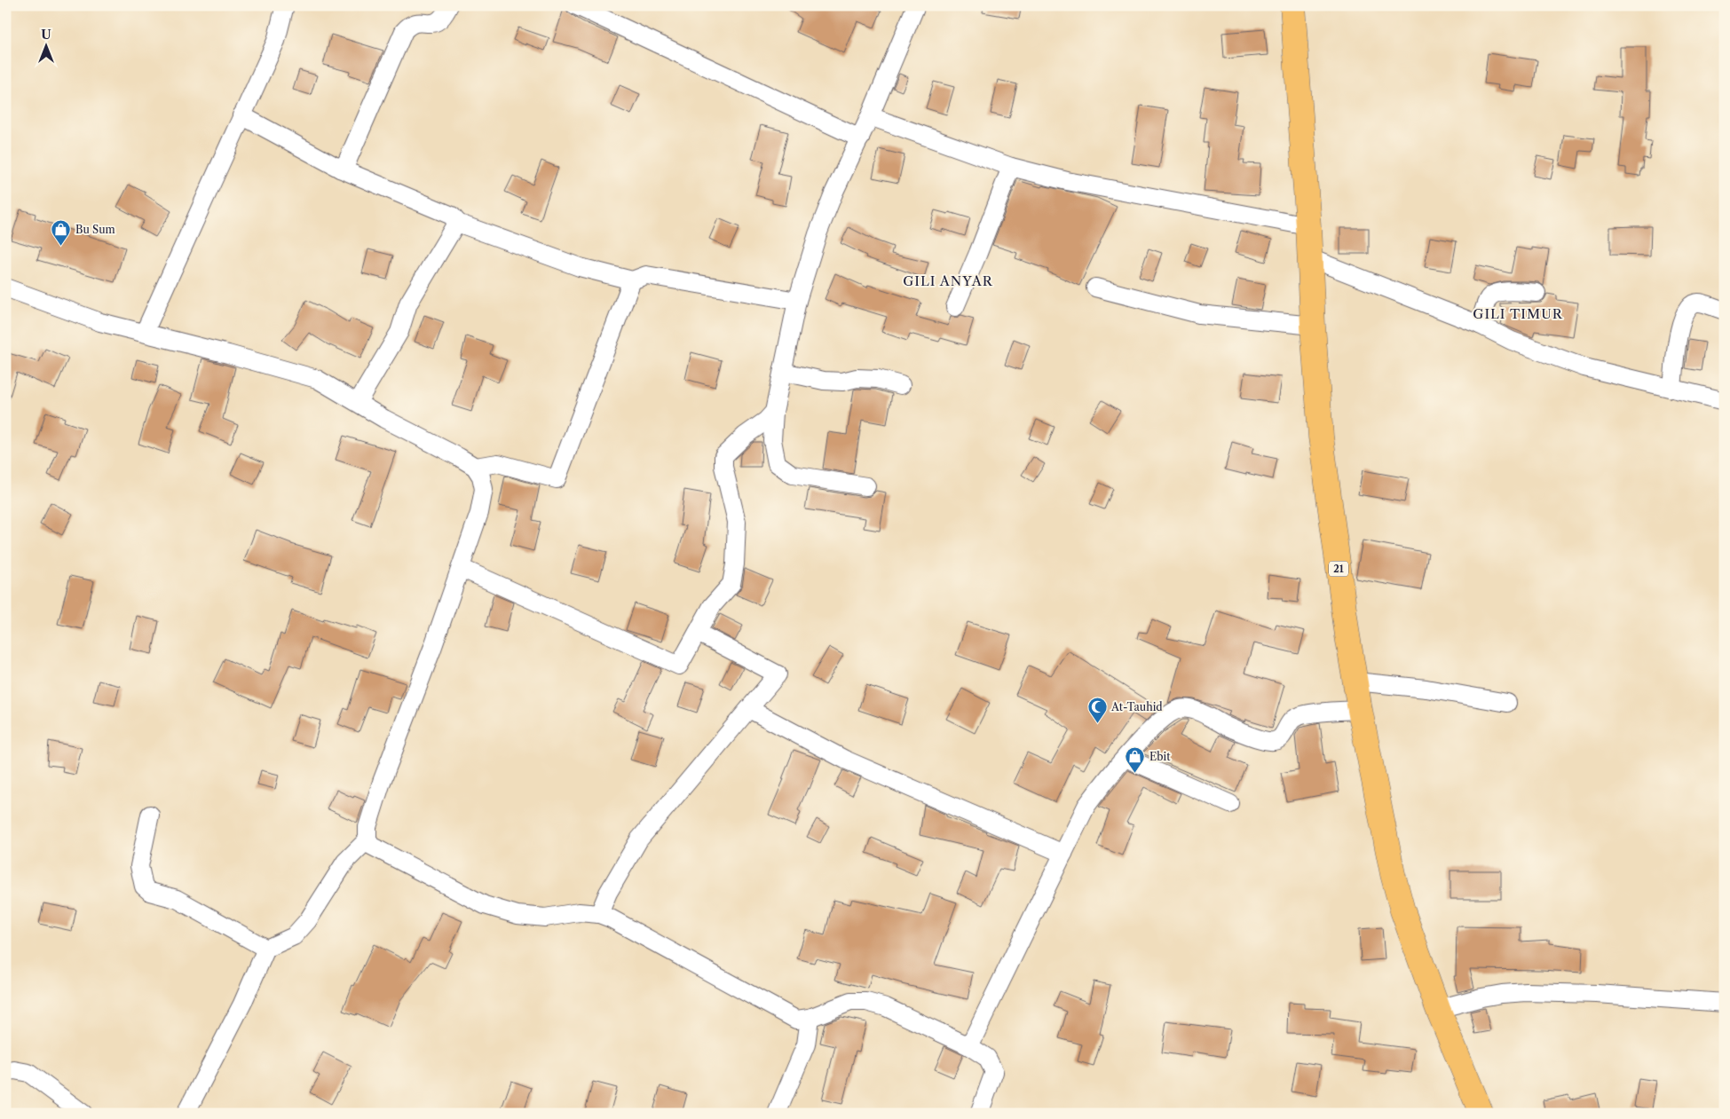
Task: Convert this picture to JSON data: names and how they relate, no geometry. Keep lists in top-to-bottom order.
{
  "streets": {
    "highway": ["21"]
  },
  "districts": ["GILI ANYAR", "GILI TIMUR"],
  "places": {
    "shop": ["Bu Sum", "Ebit"],
    "mosque": ["At-Tauhid"]
  },
  "north": "top"
}
